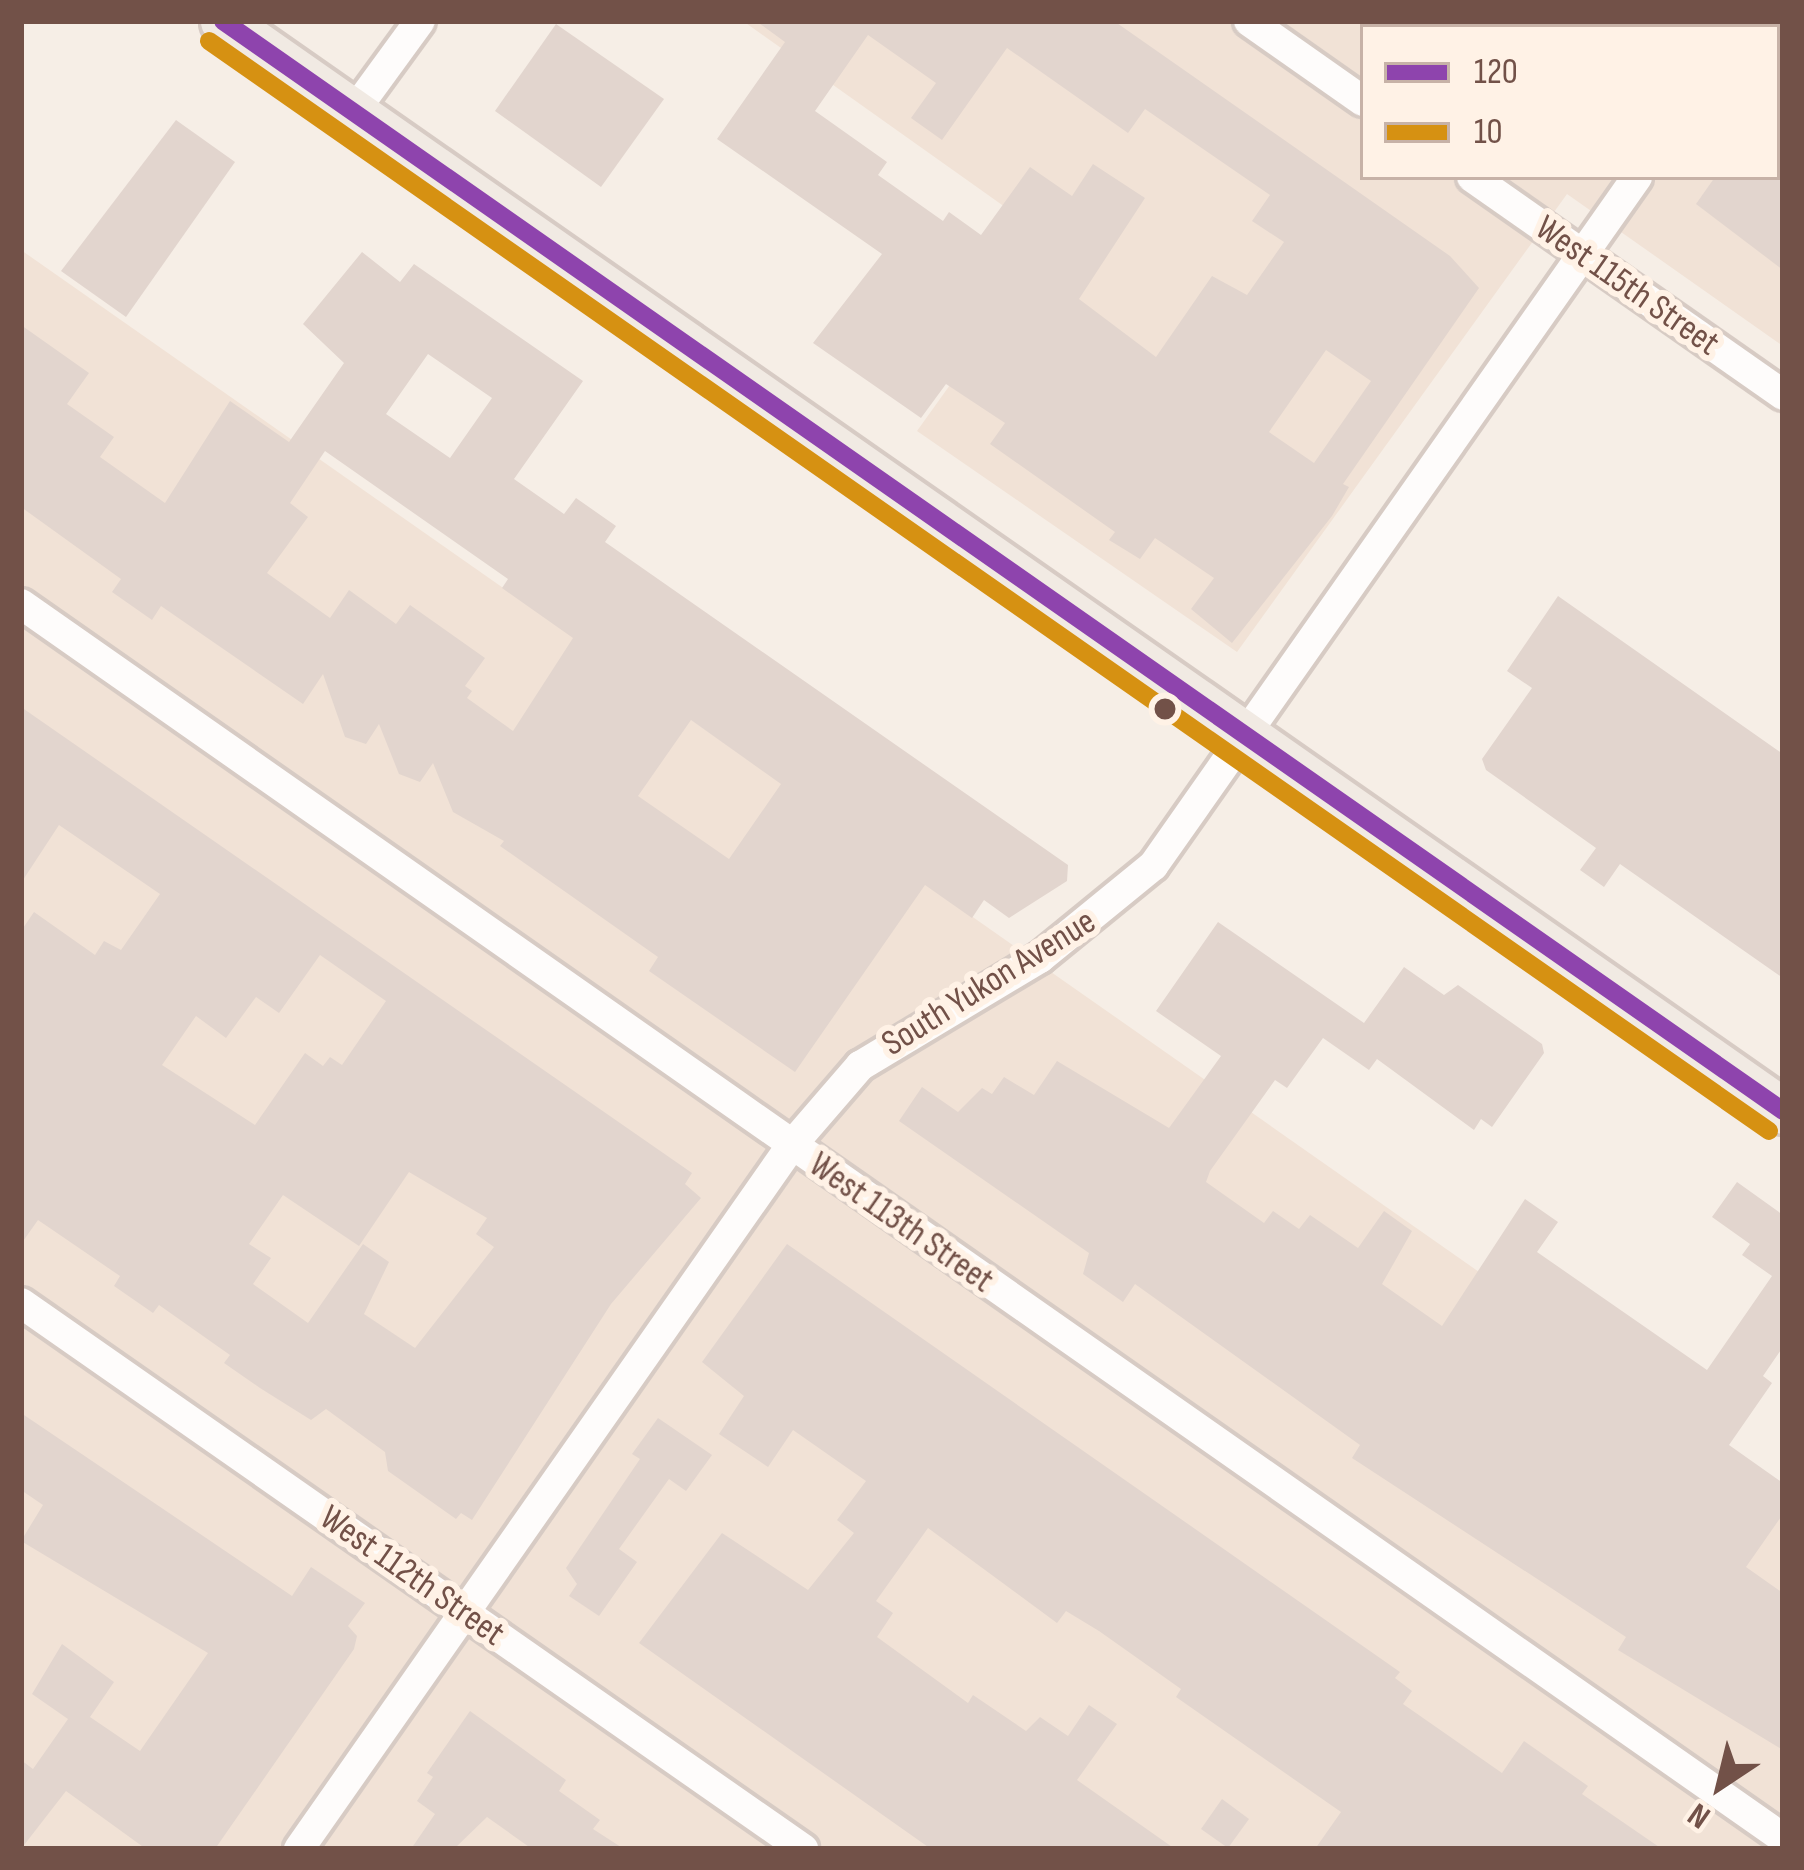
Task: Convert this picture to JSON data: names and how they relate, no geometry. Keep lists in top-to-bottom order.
{
  "streets": {
    "street": [
      "West 115th Street",
      "South Yukon Avenue",
      "West 113th Street",
      "West 112th Street"
    ]
  },
  "crossings": [
    ["West 115th Street", "South Yukon Avenue"],
    ["South Yukon Avenue", "West 113th Street"],
    ["South Yukon Avenue", "West 112th Street"]
  ],
  "lines": ["transit line 120", "transit line 10"],
  "legend": ["120", "10"],
  "north": "bottom left"
}
